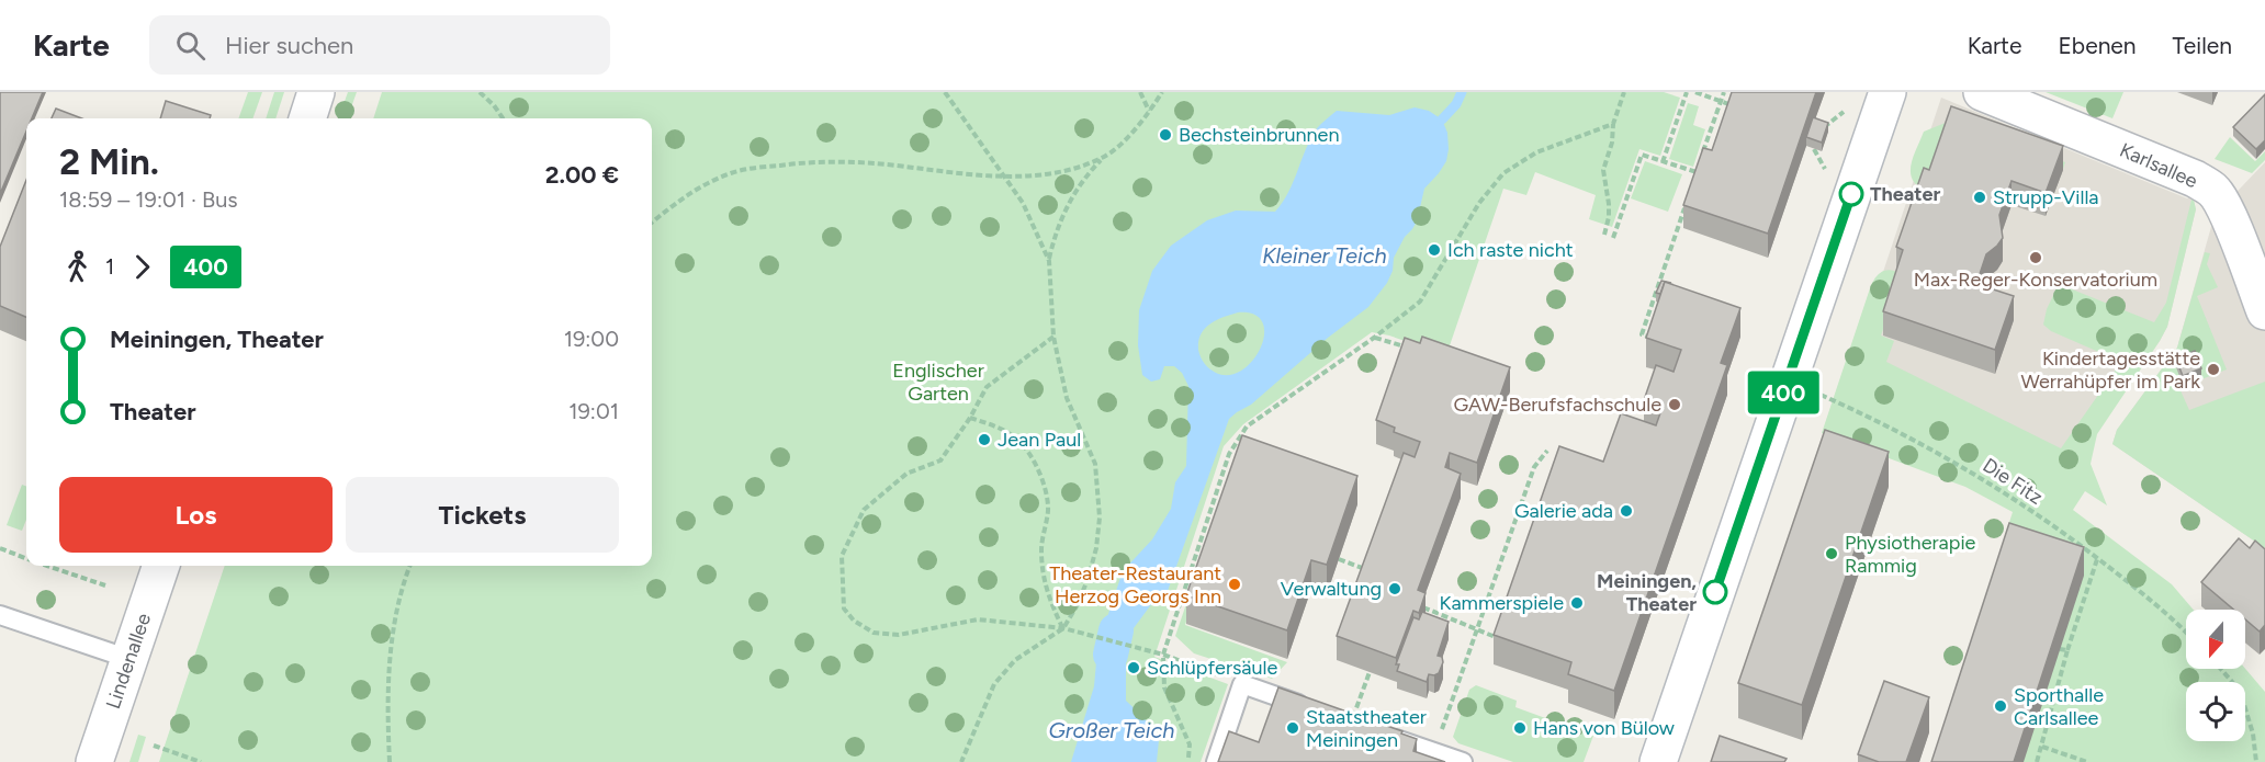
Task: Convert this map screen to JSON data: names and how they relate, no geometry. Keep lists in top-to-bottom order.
{
  "streets": {
    "main road": ["Karlsallee", "Lindenallee"],
    "path": ["Die Fitz"]
  },
  "water": ["Kleiner Teich", "Großer Teich"],
  "parks": ["Englischer Garten"],
  "places": [
    "Bechsteinbrunnen",
    "Theater",
    "Strupp-Villa",
    "Ich raste nicht",
    "Max-Reger-Konservatorium",
    "Kindertagesstätte Werrahüpfer im Park",
    "GAW-Berufsfachschule",
    "Jean Paul",
    "Galerie ada",
    "Physiotherapie Rammig",
    "Theater-Restaurant Herzog Georgs Inn",
    "Verwaltung",
    "Meiningen, Theater",
    "Kammerspiele",
    "Schlüpfersäule",
    "Sporthalle Carlsallee",
    "Staatstheater Meiningen",
    "Hans von Bülow"
  ],
  "lines": ["bus line 400"],
  "north": "bottom",
  "page": {
    "header": "Karte",
    "search": "Hier suchen",
    "nav": ["Karte", "Ebenen", "Teilen"],
    "on_map": "400",
    "heading": ["2 Min.", "18:59 – 19:01 · Bus", "2.00 €"],
    "legs": ["1", "400"],
    "list": [
      {
        "name": "Meiningen, Theater",
        "value": "19:00"
      },
      {
        "name": "Theater",
        "value": "19:01"
      }
    ],
    "buttons": ["Los", "Tickets"]
  }
}
